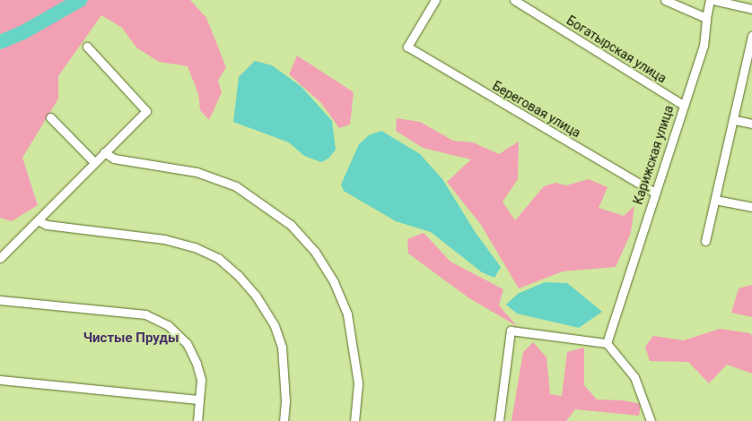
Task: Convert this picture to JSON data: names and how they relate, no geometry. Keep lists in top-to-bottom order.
{
  "streets": {
    "street": ["Богатырская улица", "Береговая улица", "Карижская улица"]
  },
  "crossings": [
    ["Богатырская улица", "Карижская улица"],
    ["Береговая улица", "Карижская улица"]
  ],
  "districts": ["Чистые Пруды"]
}
